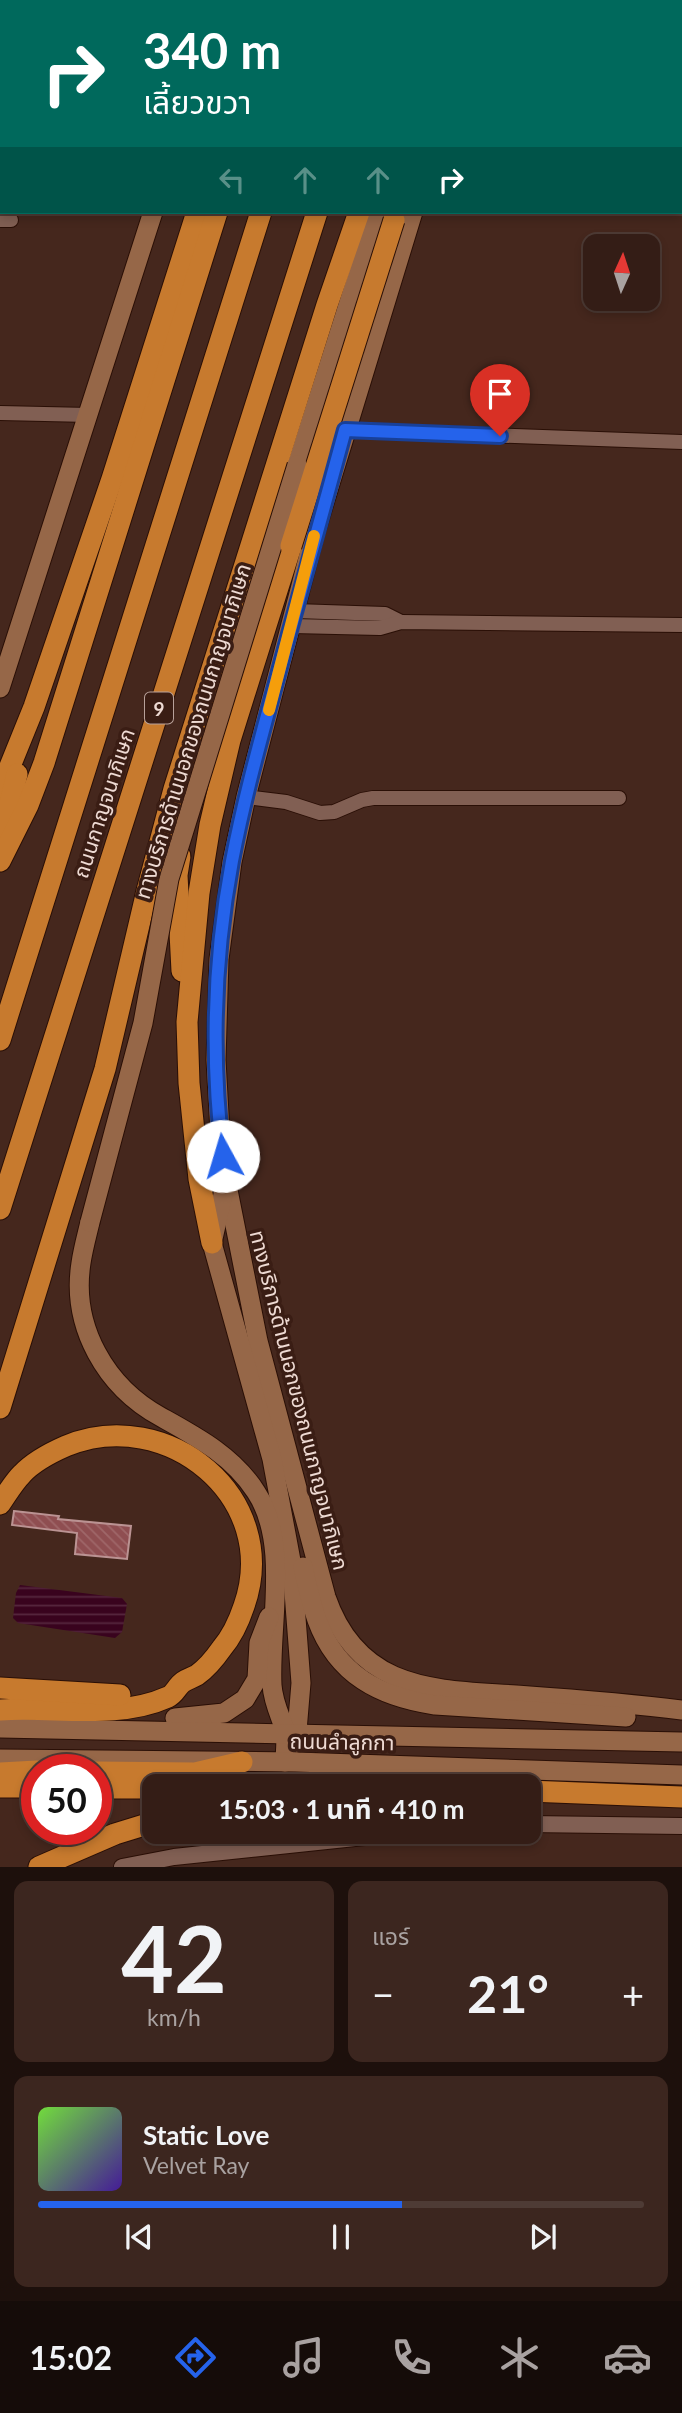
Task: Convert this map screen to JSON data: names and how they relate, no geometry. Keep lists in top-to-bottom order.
{
  "streets": {
    "highway": ["9", "ถนนกาญจนาภิเษก"],
    "main road": ["ทางบริการด้านนอกของถนนกาญจนาภิเษก", "ถนนลำลูกกา"]
  },
  "crossings": [
    ["ทางบริการด้านนอกของถนนกาญจนาภิเษก", "ถนนลำลูกกา"]
  ],
  "north": "top",
  "page": {
    "turn": ["340 m", "เลี้ยวขวา"],
    "limit": "50",
    "trip": "15:03 · 1 นาที · 410 m",
    "tile": [
      ["42", "km/h"],
      "แอร์"
    ],
    "heat": ["−", "21°", "+"],
    "song": ["Static Love", "Velvet Ray"],
    "tabs": "15:02"
  }
}
